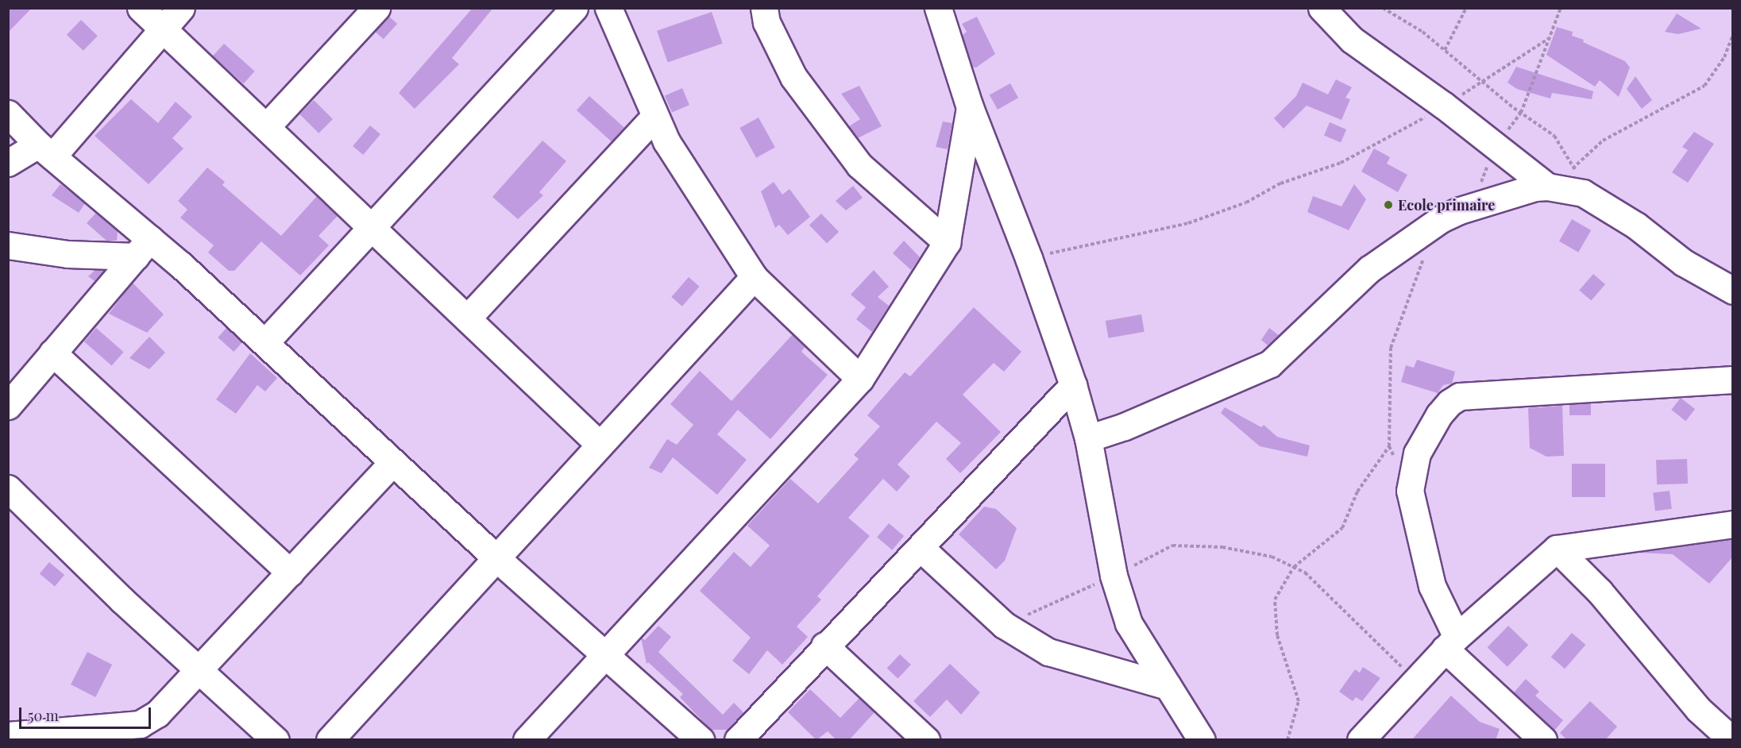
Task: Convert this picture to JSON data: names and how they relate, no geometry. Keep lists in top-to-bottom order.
{
  "places": ["Ecole primaire"],
  "scale_bar": "50 m"
}
